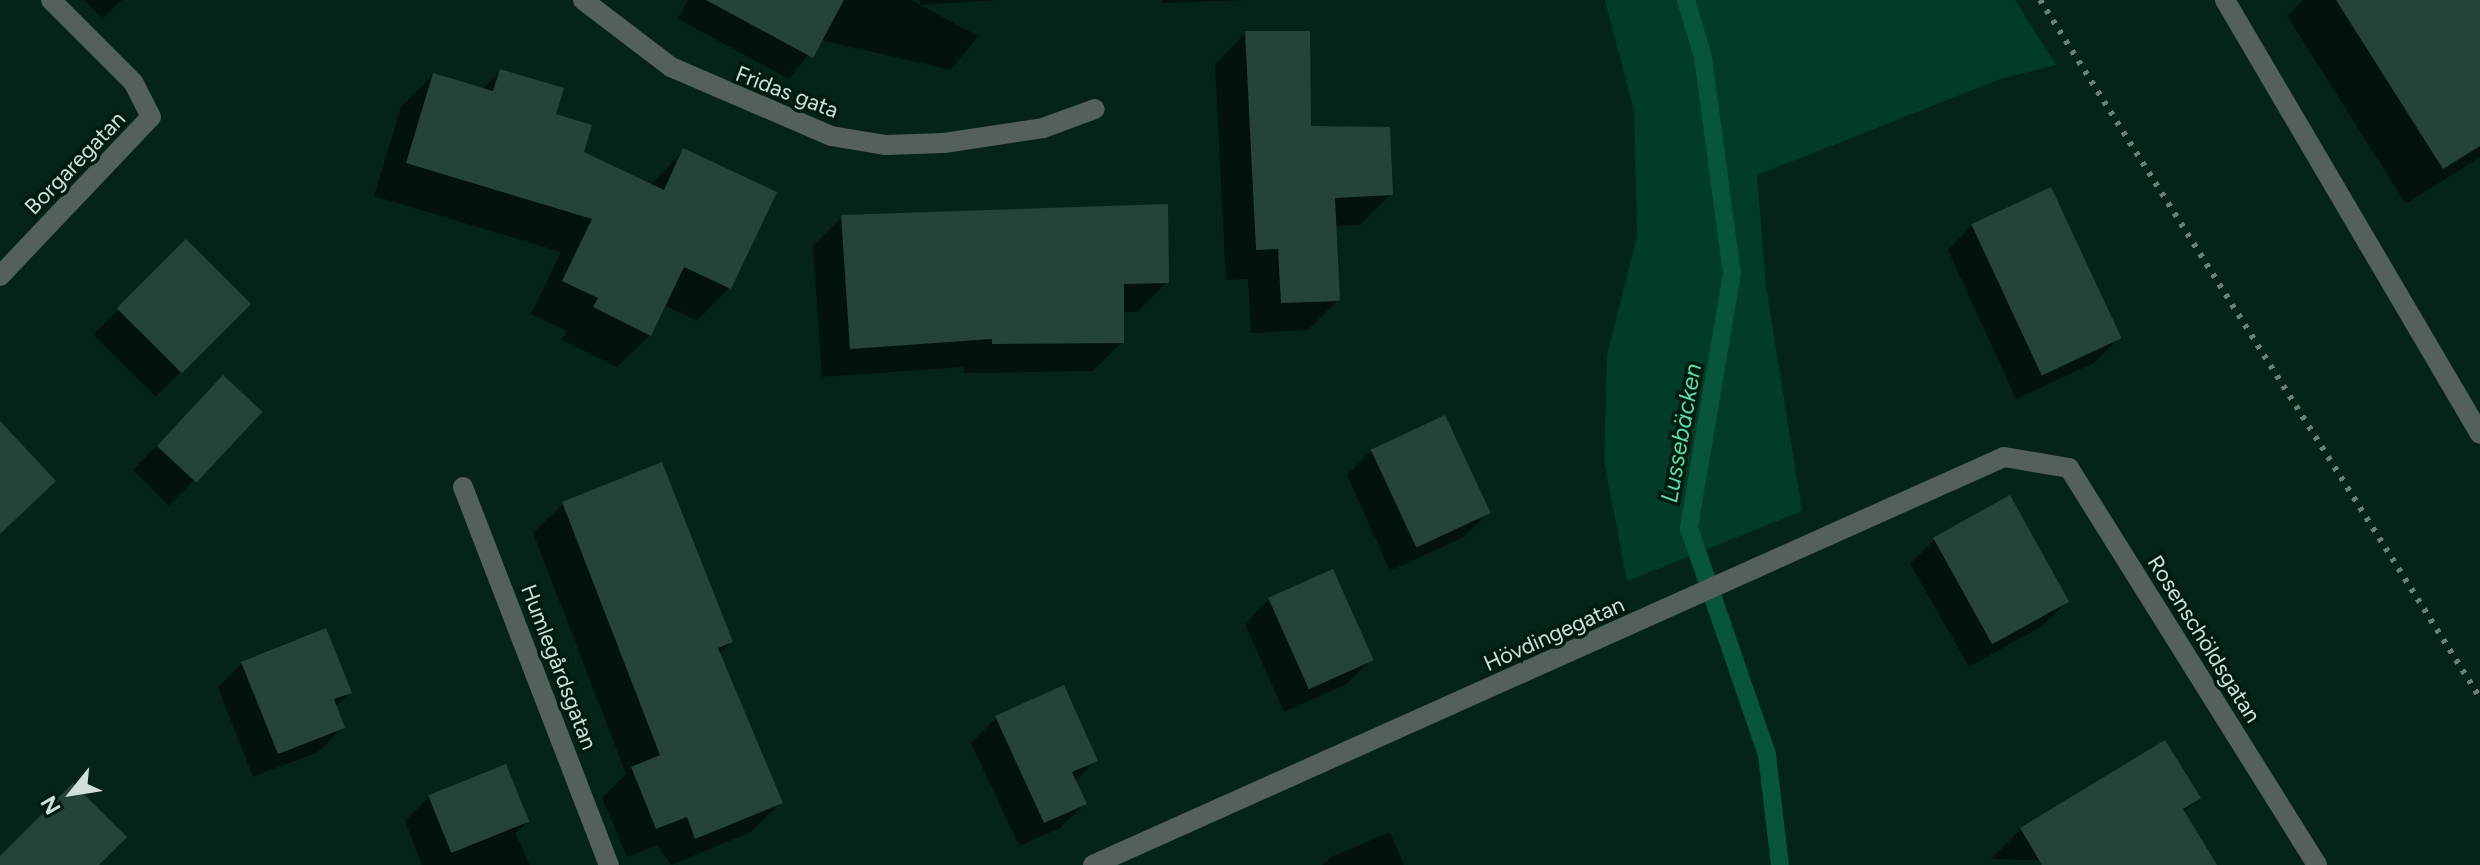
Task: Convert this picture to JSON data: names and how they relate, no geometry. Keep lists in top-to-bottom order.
{
  "streets": {
    "street": [
      "Fridas gata",
      "Borgaregatan",
      "Hövdingegatan",
      "Rosenschöldsgatan",
      "Humlegårdsgatan"
    ]
  },
  "crossings": [
    ["Hövdingegatan", "Rosenschöldsgatan"]
  ],
  "water": ["Lussebäcken"],
  "north": "bottom left"
}
